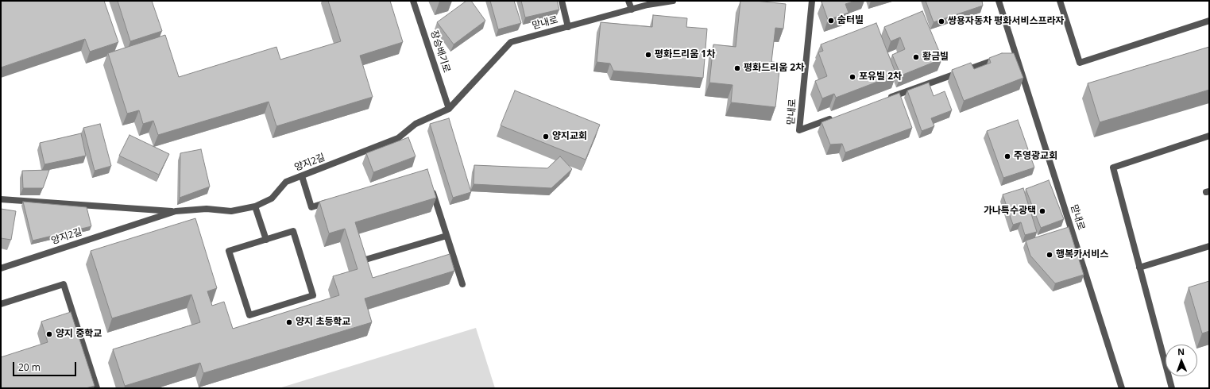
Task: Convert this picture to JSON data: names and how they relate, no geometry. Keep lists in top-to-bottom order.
{
  "streets": {
    "street": ["맏내로", "장승배기로", "양지2길"]
  },
  "crossings": [
    ["맏내로", "장승배기로"],
    ["맏내로", "양지2길"],
    ["장승배기로", "양지2길"]
  ],
  "places": [
    "숨터빌",
    "쌍용자동차 평화서비스프라자",
    "평화드리움 1차",
    "황금빌",
    "평화드리움 2차",
    "포유빌 2차",
    "양지교회",
    "주영광교회",
    "가나특수광택",
    "행복카서비스",
    "양지 초등학교",
    "양지 중학교"
  ],
  "scale_bar": "20 m",
  "north": "top"
}
